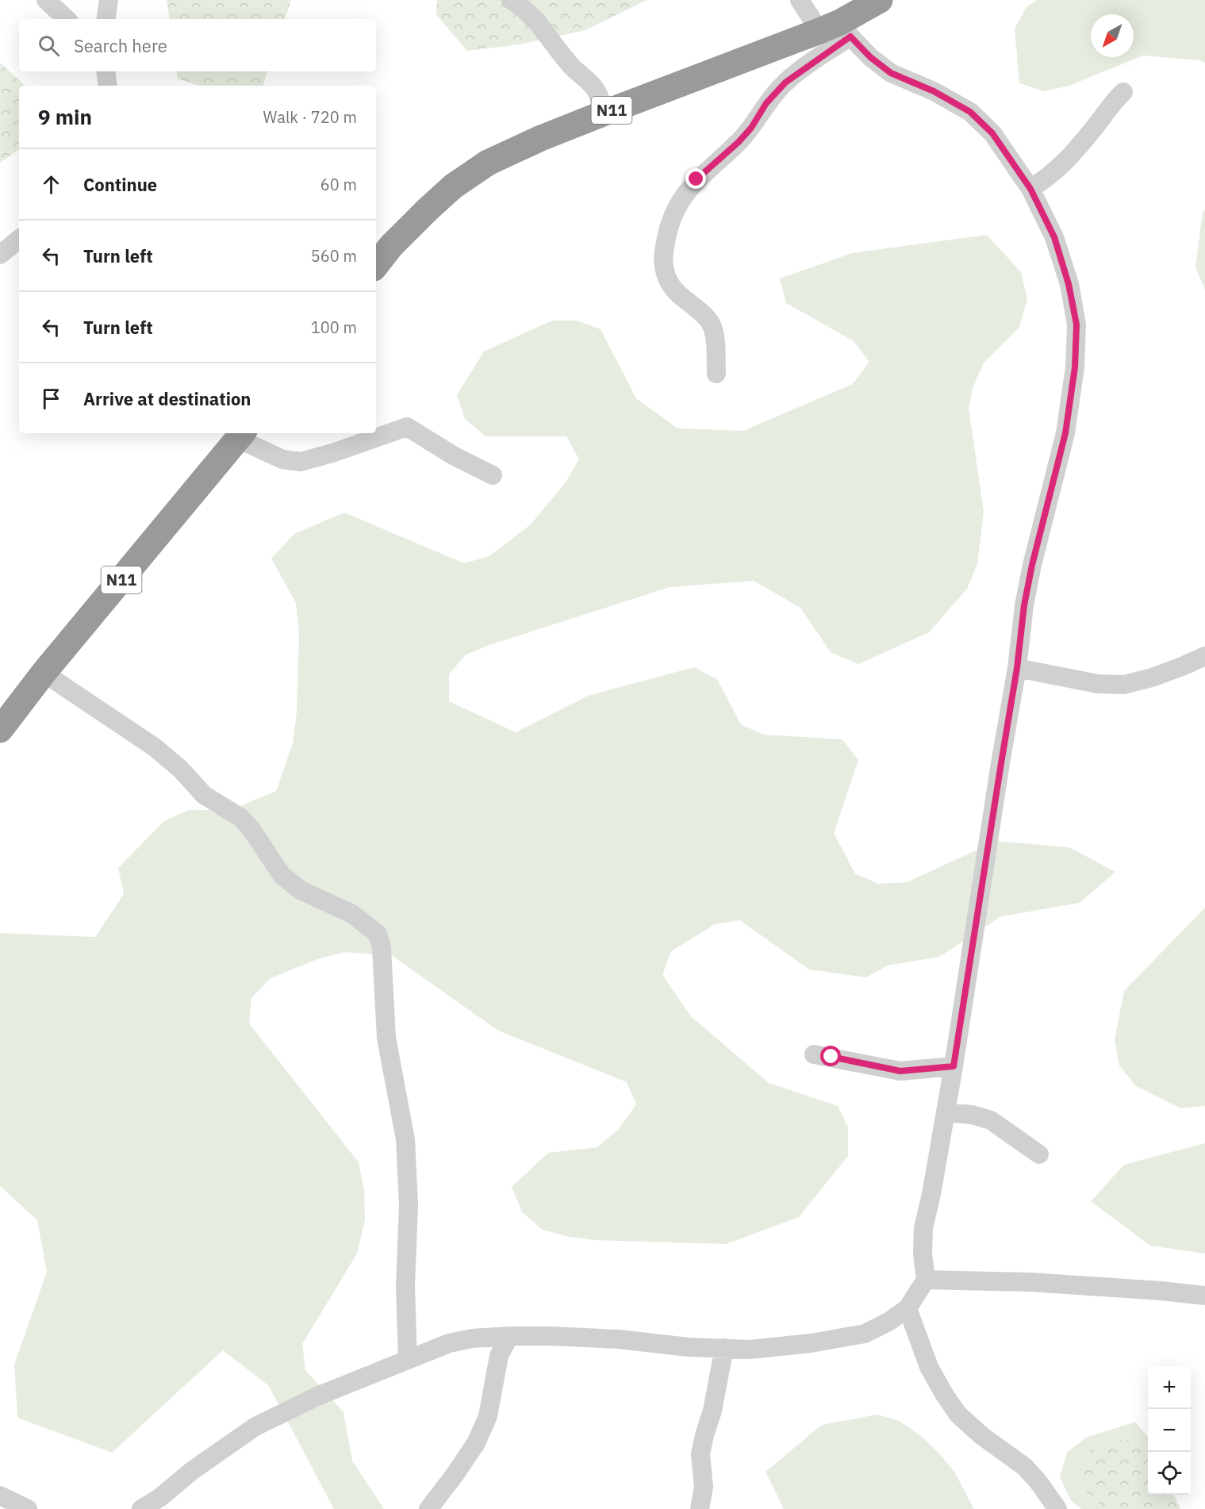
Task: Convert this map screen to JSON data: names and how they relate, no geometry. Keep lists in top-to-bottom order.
{
  "streets": {
    "highway": ["N11"]
  },
  "north": "bottom left",
  "page": {
    "search": "Search here",
    "heading": ["9 min", "Walk · 720 m"],
    "list": [
      ["Continue", "60 m"],
      ["Turn left", "560 m"],
      ["Turn left", "100 m"],
      "Arrive at destination"
    ],
    "map_buttons": ["+", "−"]
  }
}
